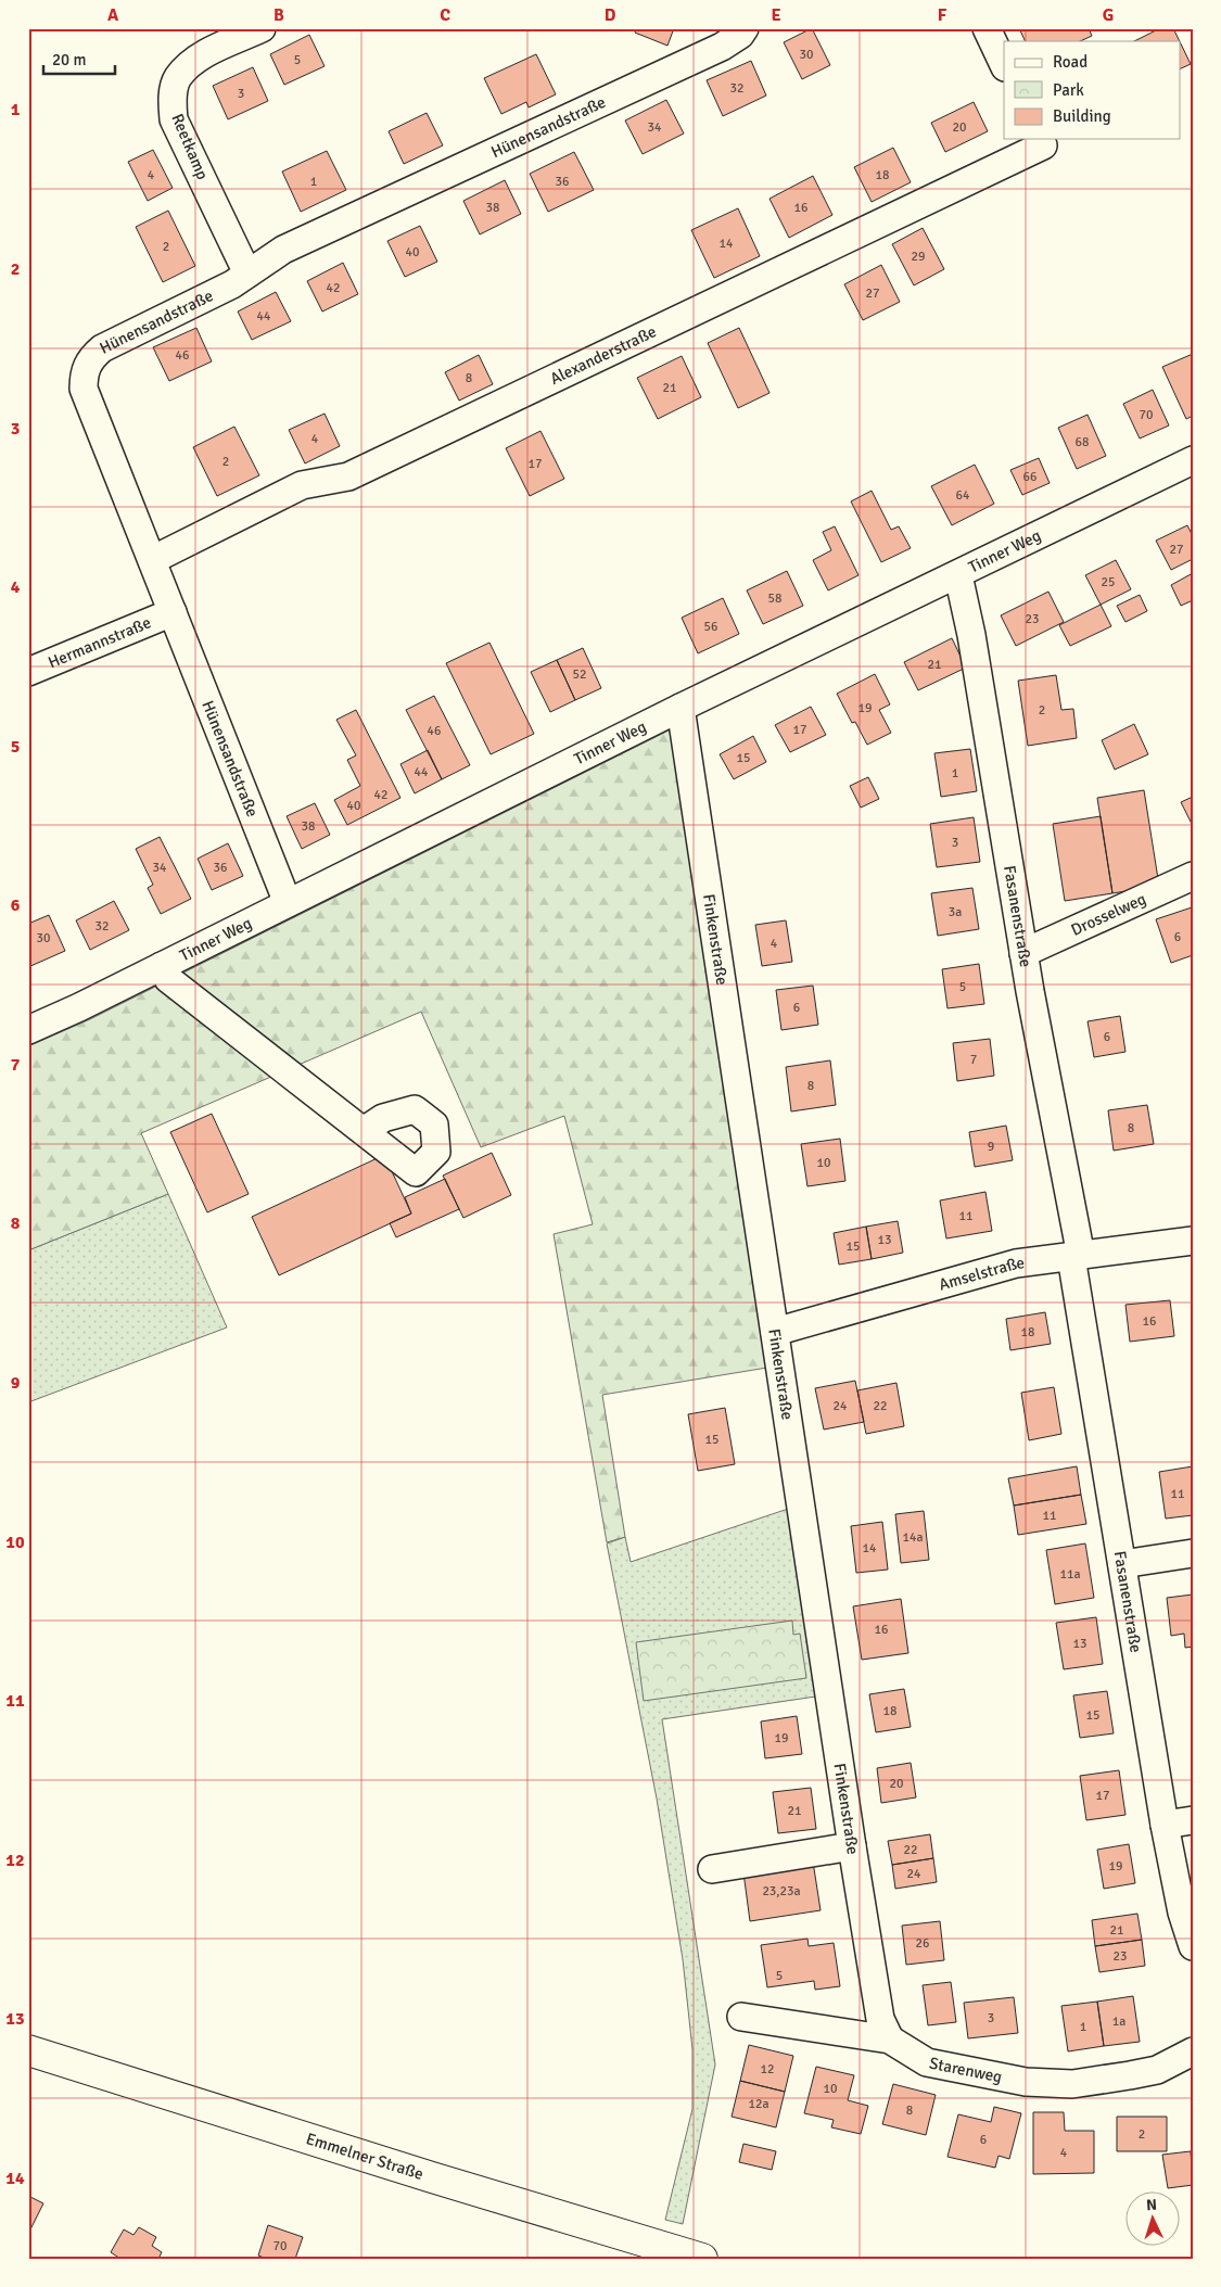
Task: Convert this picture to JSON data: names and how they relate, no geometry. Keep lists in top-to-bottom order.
{
  "streets": {
    "main road": ["Emmelner Straße"],
    "street": [
      "Hünensandstraße",
      "Reetkamp",
      "Alexanderstraße",
      "Tinner Weg",
      "Hermannstraße",
      "Drosselweg",
      "Fasanenstraße",
      "Finkenstraße",
      "Amselstraße",
      "Starenweg"
    ]
  },
  "crossings": [
    ["Hünensandstraße", "Reetkamp"],
    ["Hünensandstraße", "Alexanderstraße"],
    ["Hünensandstraße", "Tinner Weg"],
    ["Hünensandstraße", "Hermannstraße"],
    ["Tinner Weg", "Fasanenstraße"],
    ["Tinner Weg", "Finkenstraße"],
    ["Drosselweg", "Fasanenstraße"],
    ["Fasanenstraße", "Amselstraße"],
    ["Finkenstraße", "Amselstraße"],
    ["Finkenstraße", "Starenweg"]
  ],
  "house_numbers": [
    "30",
    "5",
    "32",
    "3",
    "34",
    "20",
    "4",
    "18",
    "1",
    "36",
    "38",
    "16",
    "14",
    "2",
    "40",
    "29",
    "42",
    "27",
    "44",
    "46",
    "8",
    "21",
    "70",
    "4",
    "68",
    "2",
    "17",
    "66",
    "64",
    "27",
    "25",
    "58",
    "23",
    "56",
    "21",
    "52",
    "19",
    "2",
    "17",
    "46",
    "15",
    "44",
    "1",
    "42",
    "40",
    "38",
    "3",
    "34",
    "36",
    "3a",
    "32",
    "6",
    "30",
    "4",
    "5",
    "6",
    "6",
    "7",
    "8",
    "8",
    "9",
    "10",
    "11",
    "13",
    "15",
    "16",
    "18",
    "24",
    "22",
    "15",
    "11",
    "11",
    "14a",
    "14",
    "11a",
    "16",
    "13",
    "18",
    "15",
    "19",
    "20",
    "17",
    "21",
    "22",
    "19",
    "24",
    "23,23a",
    "21",
    "26",
    "23",
    "5",
    "3",
    "1a",
    "1",
    "12",
    "10",
    "12a",
    "8",
    "2",
    "6",
    "4",
    "70"
  ],
  "legend": ["Road", "Park", "Building"],
  "scale_bar": "20 m",
  "north": "top",
  "grid": {
    "columns": [
      "A",
      "B",
      "C",
      "D",
      "E",
      "F",
      "G"
    ],
    "rows": [
      "1",
      "2",
      "3",
      "4",
      "5",
      "6",
      "7",
      "8",
      "9",
      "10",
      "11",
      "12",
      "13",
      "14"
    ]
  }
}
